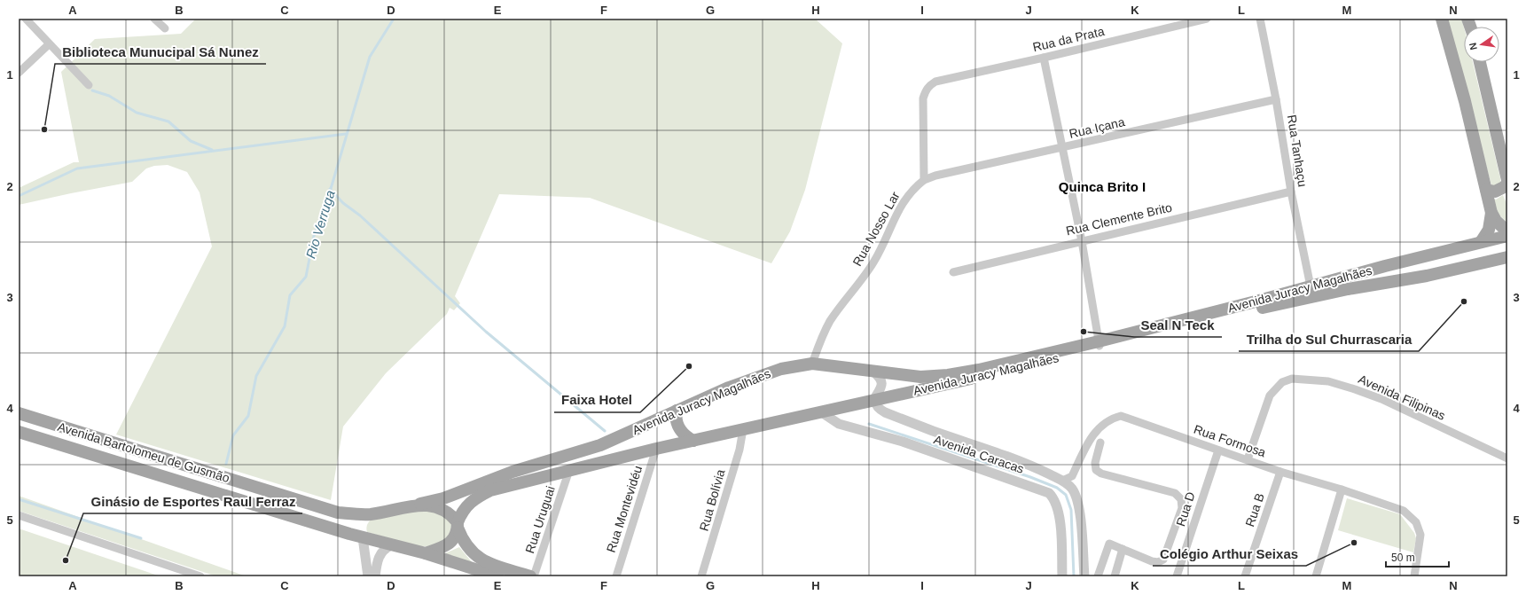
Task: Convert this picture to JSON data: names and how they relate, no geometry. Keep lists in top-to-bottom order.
{
  "streets": {
    "main road": ["Avenida Juracy Magalhães", "Avenida Bartolomeu de Gusmão"],
    "street": [
      "Rua da Prata",
      "Rua Içana",
      "Rua Tanhaçu",
      "Rua Clemente Brito",
      "Rua Nosso Lar",
      "Avenida Filipinas",
      "Rua Formosa",
      "Avenida Caracas",
      "Rua Bolívia",
      "Rua Montevidéu",
      "Rua D",
      "Rua B",
      "Rua Uruguai"
    ]
  },
  "crossings": [
    ["Rua da Prata", "Rua Içana"],
    ["Rua da Prata", "Rua Nosso Lar"],
    ["Rua Içana", "Rua Tanhaçu"],
    ["Rua Içana", "Rua Nosso Lar"],
    ["Rua Tanhaçu", "Rua Clemente Brito"],
    ["Rua Tanhaçu", "Avenida Juracy Magalhães"],
    ["Rua Nosso Lar", "Avenida Juracy Magalhães"],
    ["Avenida Juracy Magalhães", "Avenida Bartolomeu de Gusmão"],
    ["Avenida Juracy Magalhães", "Avenida Caracas"],
    ["Avenida Juracy Magalhães", "Rua Bolívia"],
    ["Avenida Juracy Magalhães", "Rua Montevidéu"],
    ["Avenida Juracy Magalhães", "Rua Uruguai"],
    ["Avenida Filipinas", "Rua Formosa"],
    ["Rua Formosa", "Avenida Caracas"],
    ["Rua Formosa", "Rua D"],
    ["Rua Formosa", "Rua B"]
  ],
  "districts": ["Quinca Brito I"],
  "water": ["Rio Verruga"],
  "places": [
    "Biblioteca Munucipal Sá Nunez",
    "Trilha do Sul Churrascaria",
    "Seal N Teck",
    "Faixa Hotel",
    "Colégio Arthur Seixas",
    "Ginásio de Esportes Raul Ferraz"
  ],
  "scale_bar": "50 m",
  "north": "left",
  "grid": {
    "columns": [
      "A",
      "B",
      "C",
      "D",
      "E",
      "F",
      "G",
      "H",
      "I",
      "J",
      "K",
      "L",
      "M",
      "N"
    ],
    "rows": [
      "1",
      "2",
      "3",
      "4",
      "5"
    ]
  }
}
